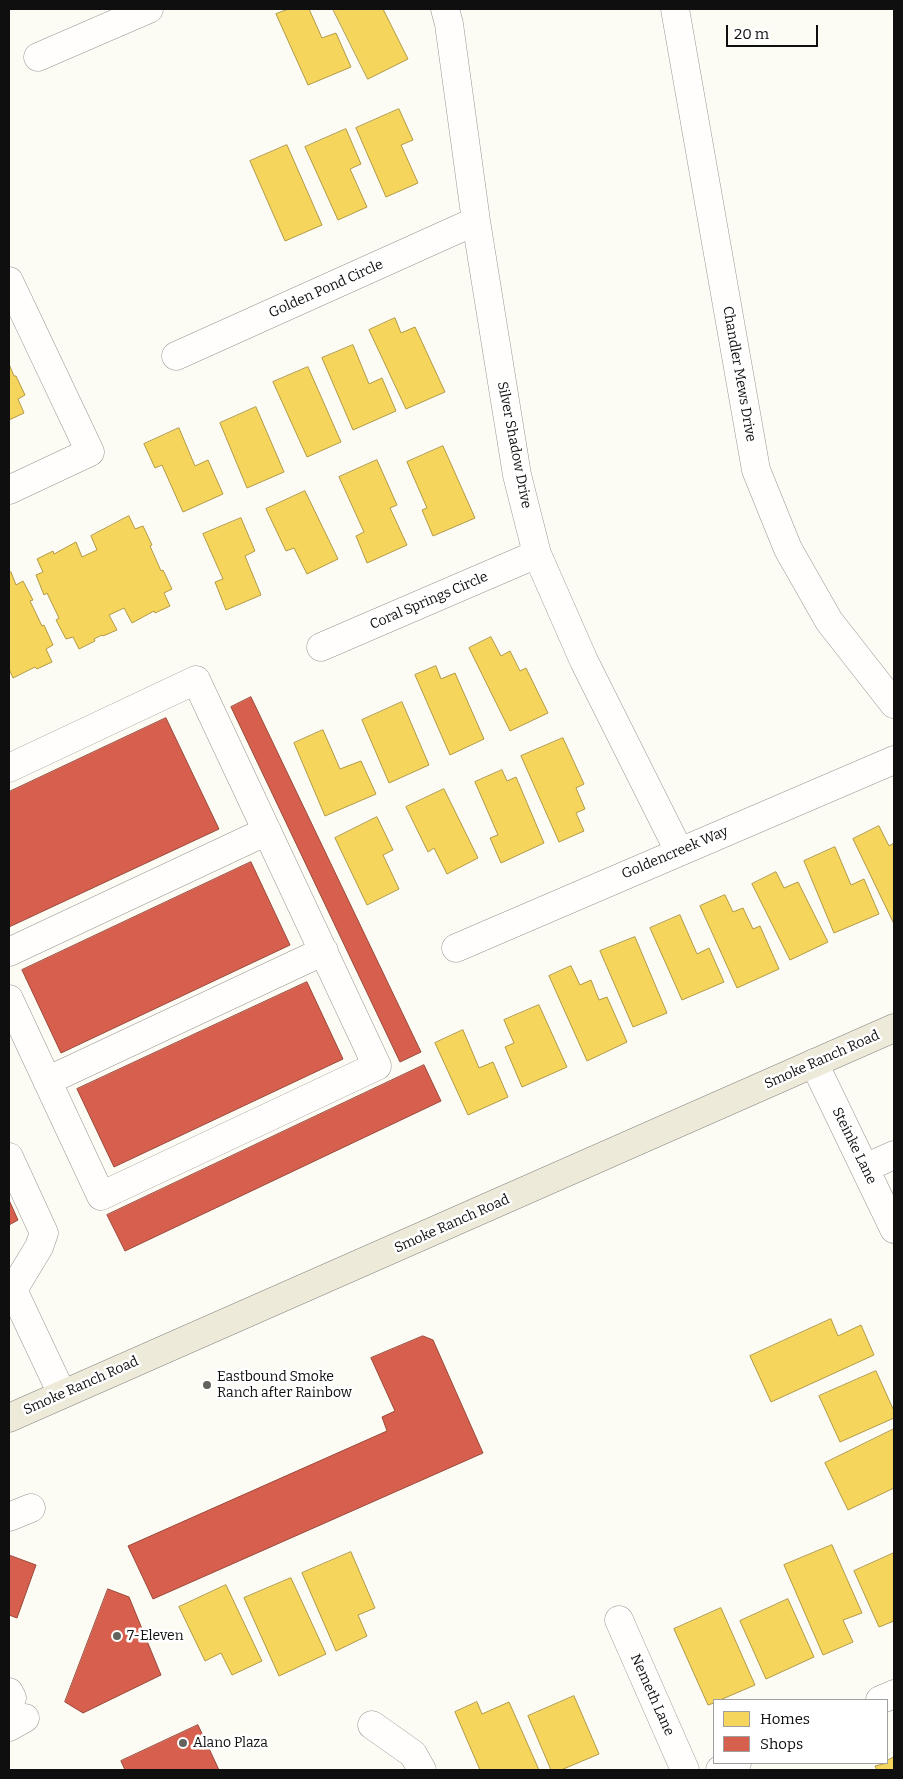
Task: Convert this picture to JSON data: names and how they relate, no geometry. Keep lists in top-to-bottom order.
{
  "streets": {
    "main road": ["Smoke Ranch Road"],
    "street": [
      "Golden Pond Circle",
      "Chandler Mews Drive",
      "Silver Shadow Drive",
      "Coral Springs Circle",
      "Goldencreek Way",
      "Steinke Lane",
      "Nemeth Lane"
    ]
  },
  "crossings": [
    ["Golden Pond Circle", "Silver Shadow Drive"],
    ["Silver Shadow Drive", "Coral Springs Circle"],
    ["Silver Shadow Drive", "Goldencreek Way"],
    ["Smoke Ranch Road", "Steinke Lane"]
  ],
  "places": ["Eastbound Smoke Ranch after Rainbow", "7-Eleven", "Alano Plaza"],
  "legend": ["Homes", "Shops"],
  "scale_bar": "20 m"
}
